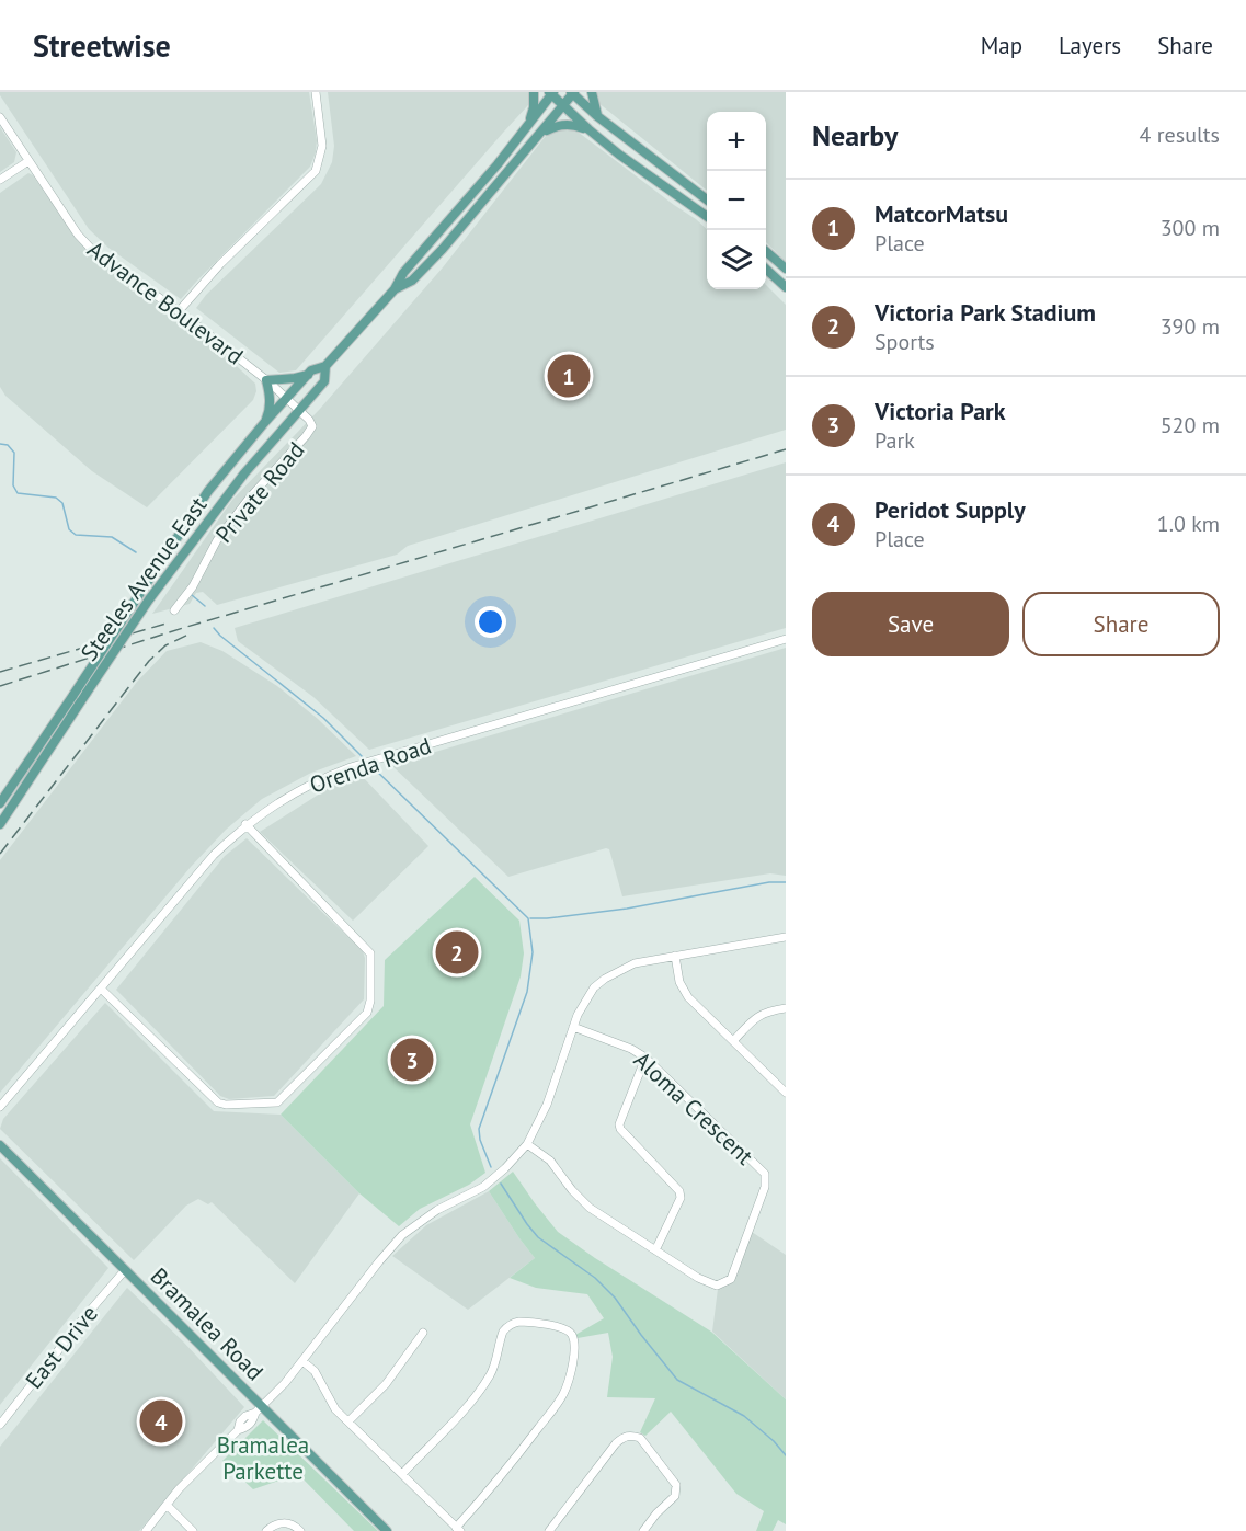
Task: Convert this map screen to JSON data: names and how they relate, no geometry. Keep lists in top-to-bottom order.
{
  "streets": {
    "main road": ["Steeles Avenue East", "Bramalea Road"],
    "street": [
      "Advance Boulevard",
      "Private Road",
      "Orenda Road",
      "Aloma Crescent",
      "East Drive"
    ]
  },
  "crossings": [
    ["Advance Boulevard", "Private Road"],
    ["Advance Boulevard", "Steeles Avenue East"],
    ["Private Road", "Steeles Avenue East"],
    ["Bramalea Road", "East Drive"]
  ],
  "parks": ["Bramalea Parkette"],
  "page": {
    "header": "Streetwise",
    "nav": ["Map", "Layers", "Share"],
    "heading": ["Nearby", "4 results"],
    "map_buttons": ["+", "−"],
    "list": [
      {
        "mark": "1",
        "name": "MatcorMatsu",
        "note": "Place",
        "value": "300 m"
      },
      {
        "mark": "2",
        "name": "Victoria Park Stadium",
        "note": "Sports",
        "value": "390 m"
      },
      {
        "mark": "3",
        "name": "Victoria Park",
        "note": "Park",
        "value": "520 m"
      },
      {
        "mark": "4",
        "name": "Peridot Supply",
        "note": "Place",
        "value": "1.0 km"
      }
    ],
    "pins": [
      "1",
      "2",
      "3",
      "4"
    ],
    "buttons": ["Save", "Share"]
  }
}
